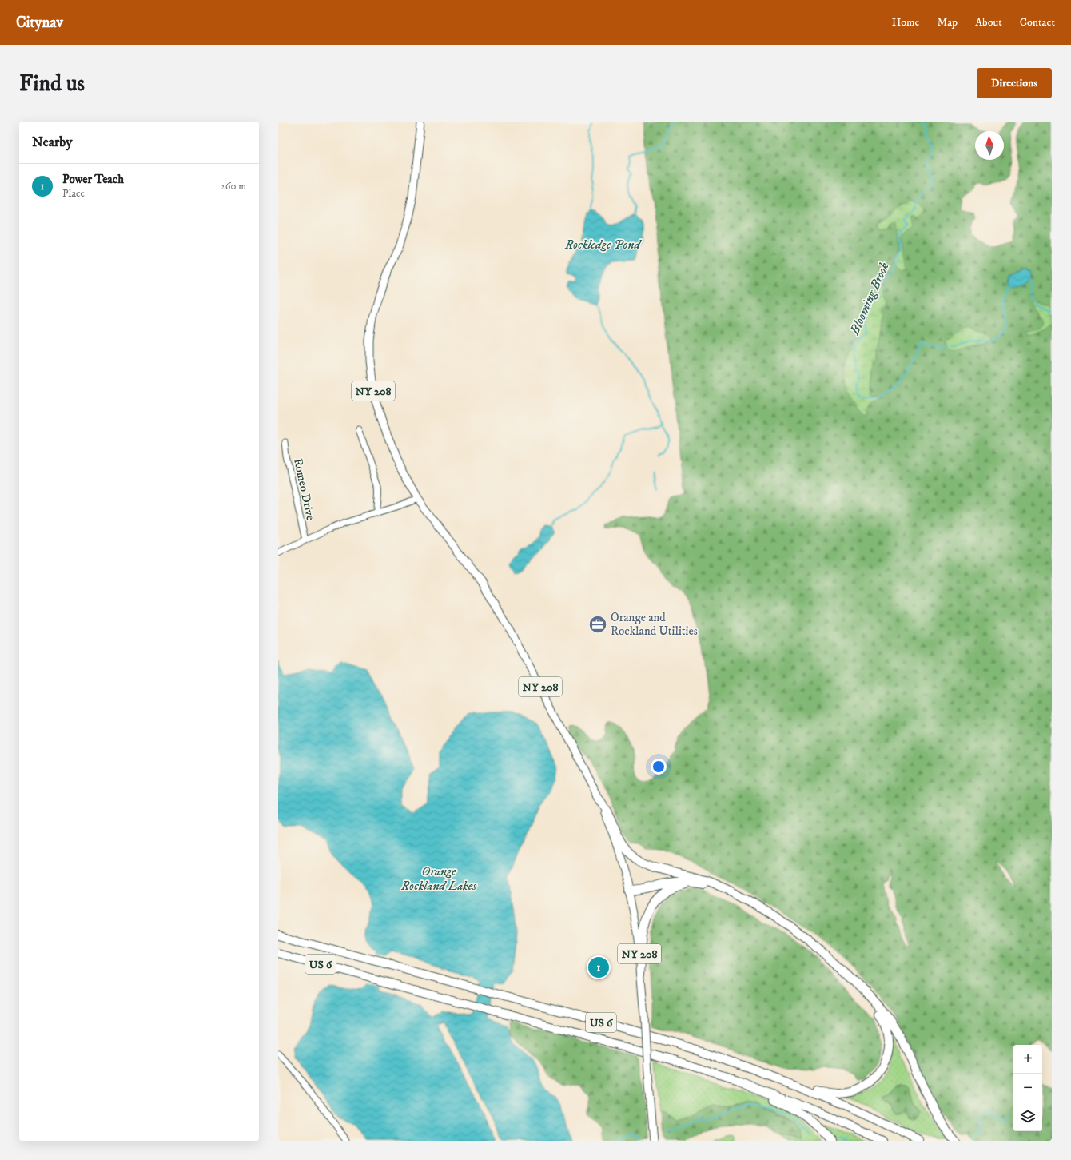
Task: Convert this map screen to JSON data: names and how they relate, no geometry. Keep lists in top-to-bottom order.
{
  "streets": {
    "highway": ["US 6"],
    "main road": ["NY 208"],
    "street": ["Romeo Drive"]
  },
  "water": ["Rockledge Pond", "Blooming Brook", "Orange Rockland Lakes"],
  "places": {
    "office": ["Orange and Rockland Utilities"]
  },
  "north": "top",
  "page": {
    "header": "Citynav",
    "nav": [
      "Home",
      "Map",
      "About",
      "Contact"
    ],
    "buttons": "Directions",
    "title": "Find us",
    "heading": "Nearby",
    "list": [
      {
        "mark": "1",
        "name": "Power Teach",
        "note": "Place",
        "value": "260 m"
      }
    ],
    "pins": "1",
    "map_buttons": ["+", "−"]
  }
}
